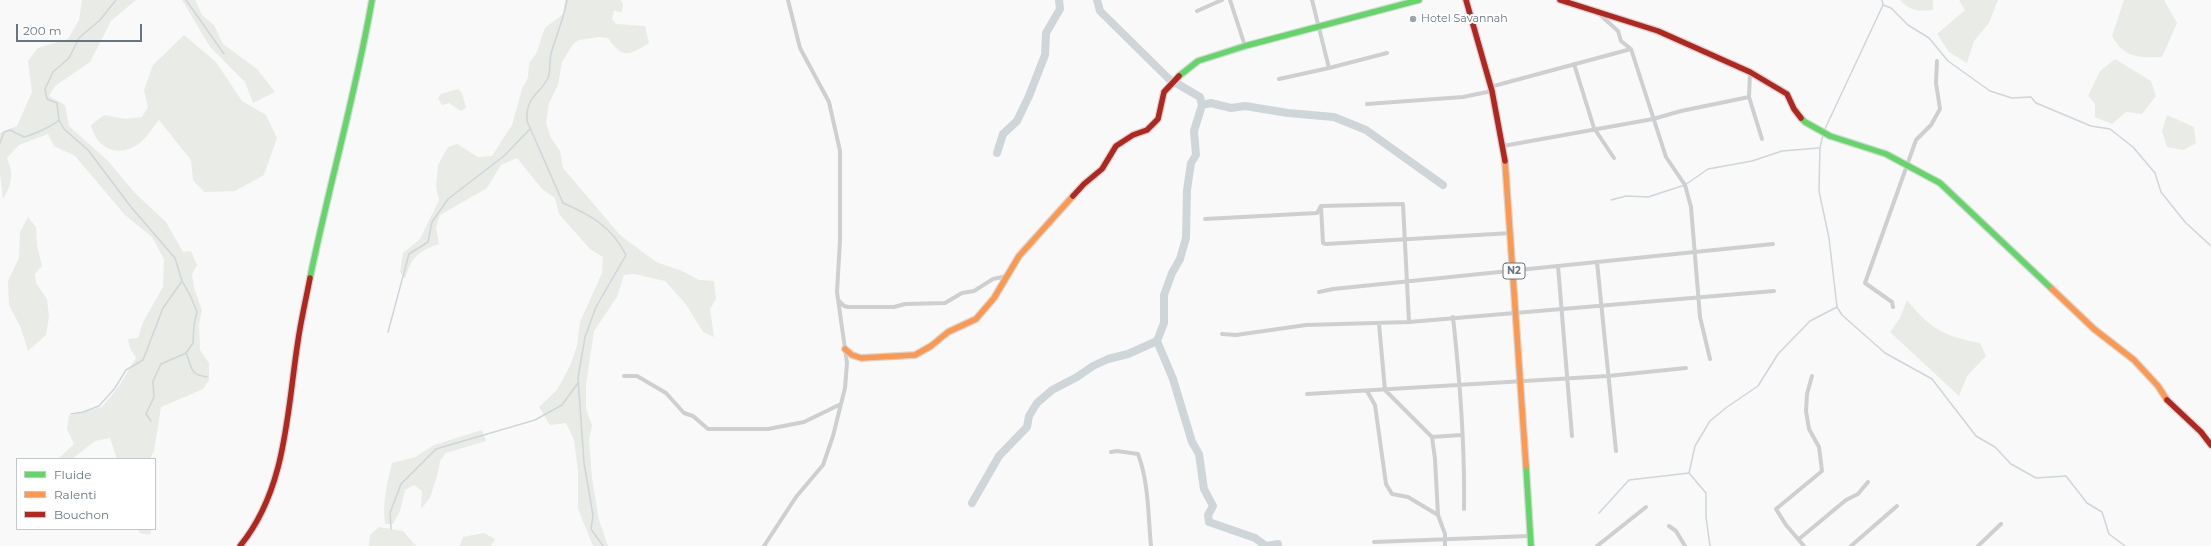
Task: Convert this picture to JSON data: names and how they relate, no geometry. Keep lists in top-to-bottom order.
{
  "streets": {
    "main road": ["N2"]
  },
  "places": ["Hotel Savannah"],
  "legend": ["Fluide", "Ralenti", "Bouchon"],
  "scale_bar": "200 m"
}
